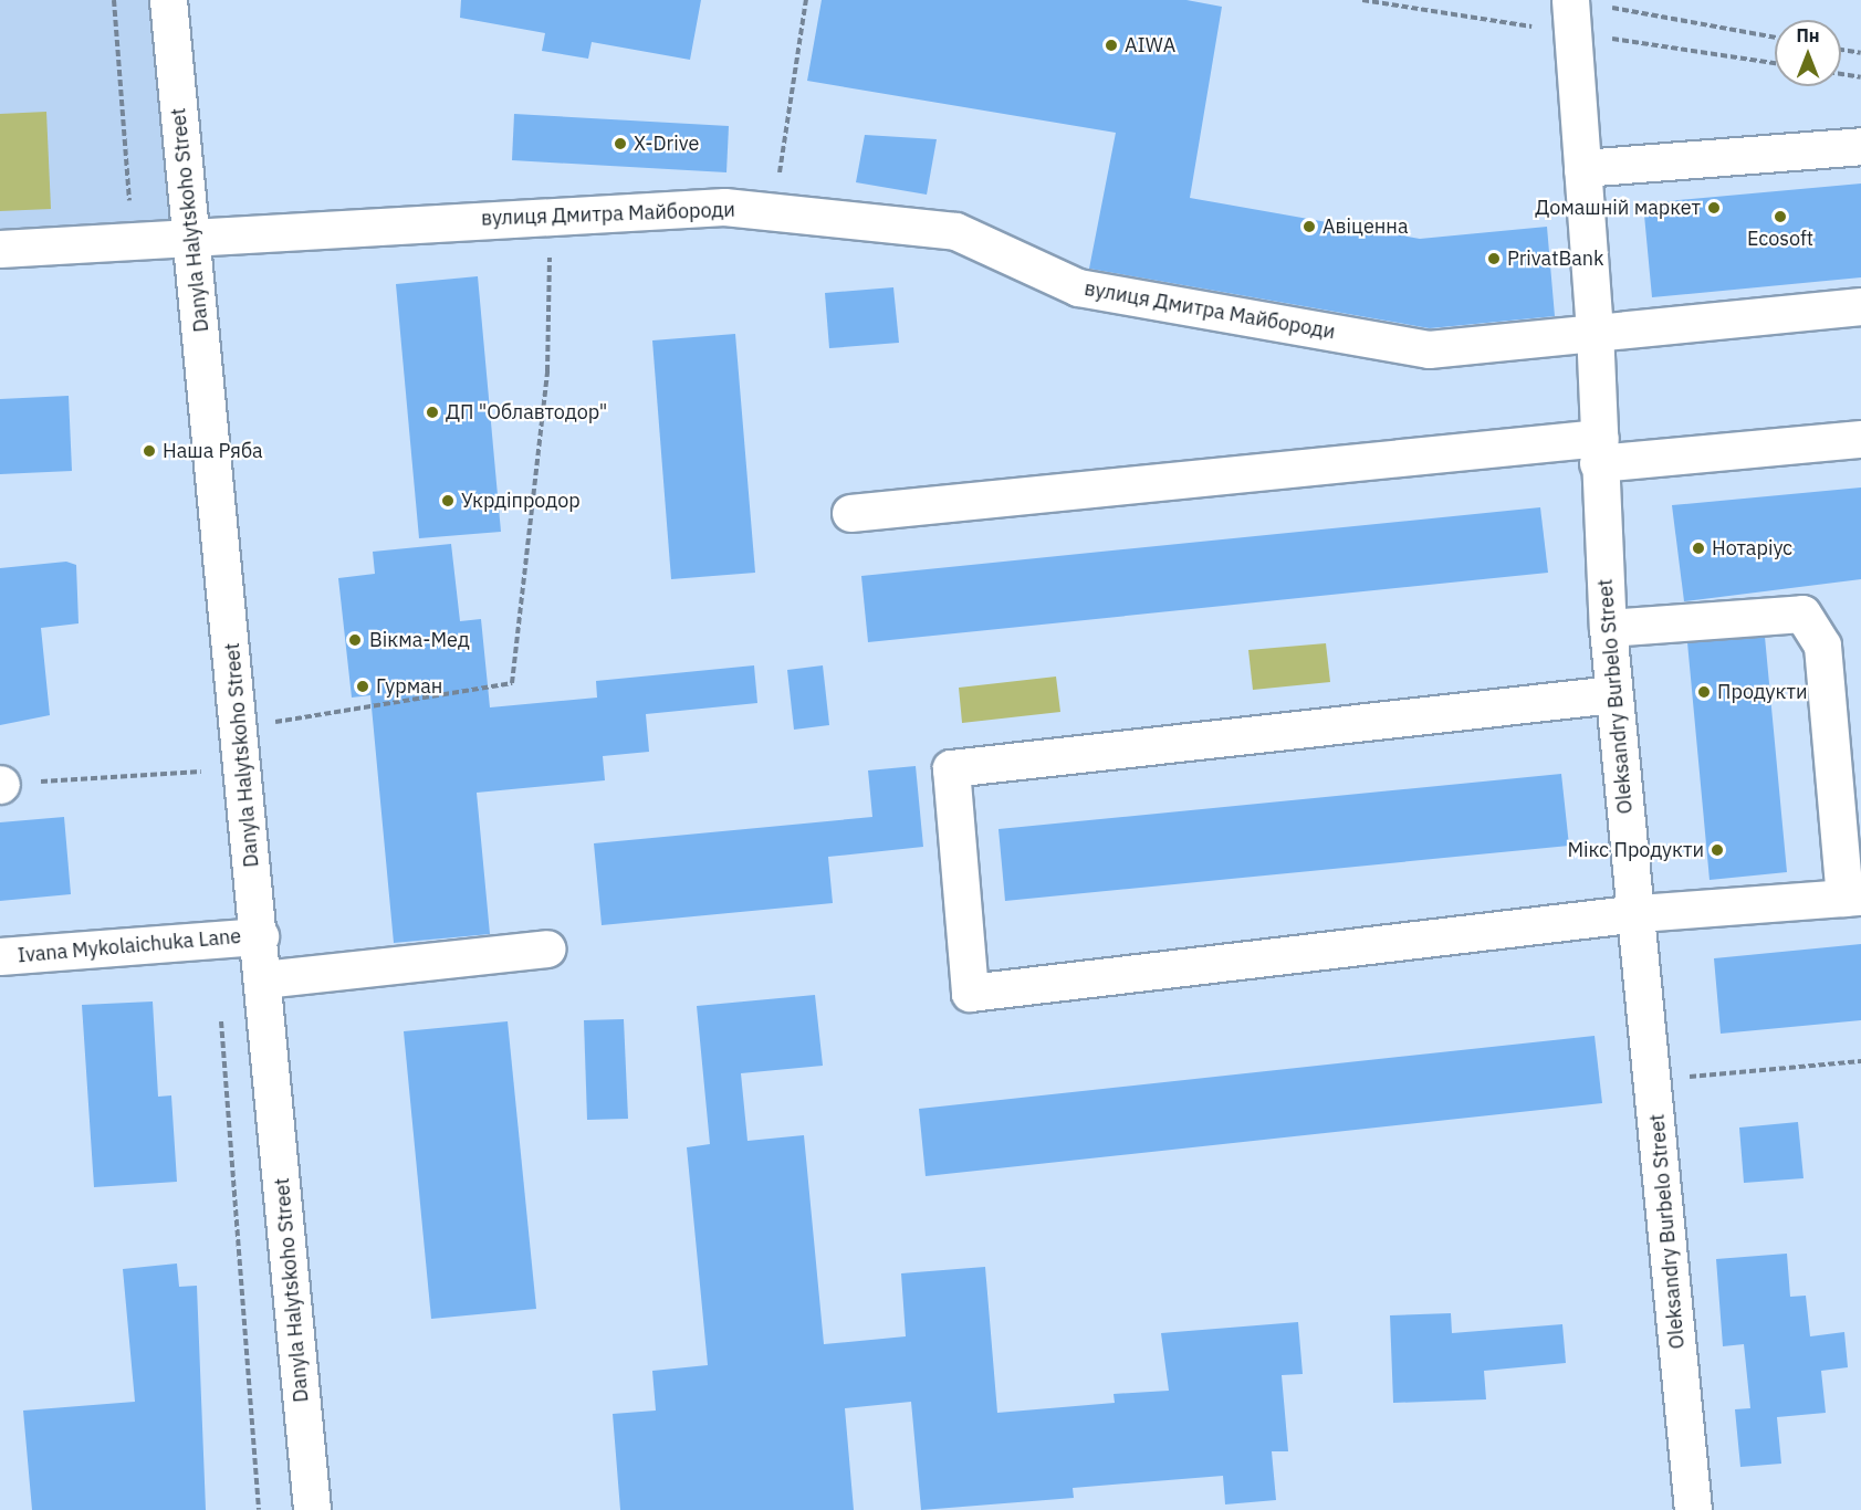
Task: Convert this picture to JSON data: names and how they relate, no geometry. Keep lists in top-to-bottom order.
{
  "streets": {
    "street": [
      "вулиця Дмитра Майбороди",
      "Danyla Halytskoho Street",
      "Oleksandry Burbelo Street",
      "Ivana Mykolaichuka Lane"
    ]
  },
  "crossings": [
    ["вулиця Дмитра Майбороди", "Danyla Halytskoho Street"],
    ["вулиця Дмитра Майбороди", "Oleksandry Burbelo Street"],
    ["Danyla Halytskoho Street", "Ivana Mykolaichuka Lane"]
  ],
  "places": [
    "AIWA",
    "X-Drive",
    "Домашній маркет",
    "Ecosoft",
    "Авіценна",
    "PrivatBank",
    "ДП \"Облавтодор\"",
    "Наша Ряба",
    "Укрдіпродор",
    "Нотаріус",
    "Вікма-Мед",
    "Гурман",
    "Продукти",
    "Мікс Продукти"
  ],
  "north": "top"
}
